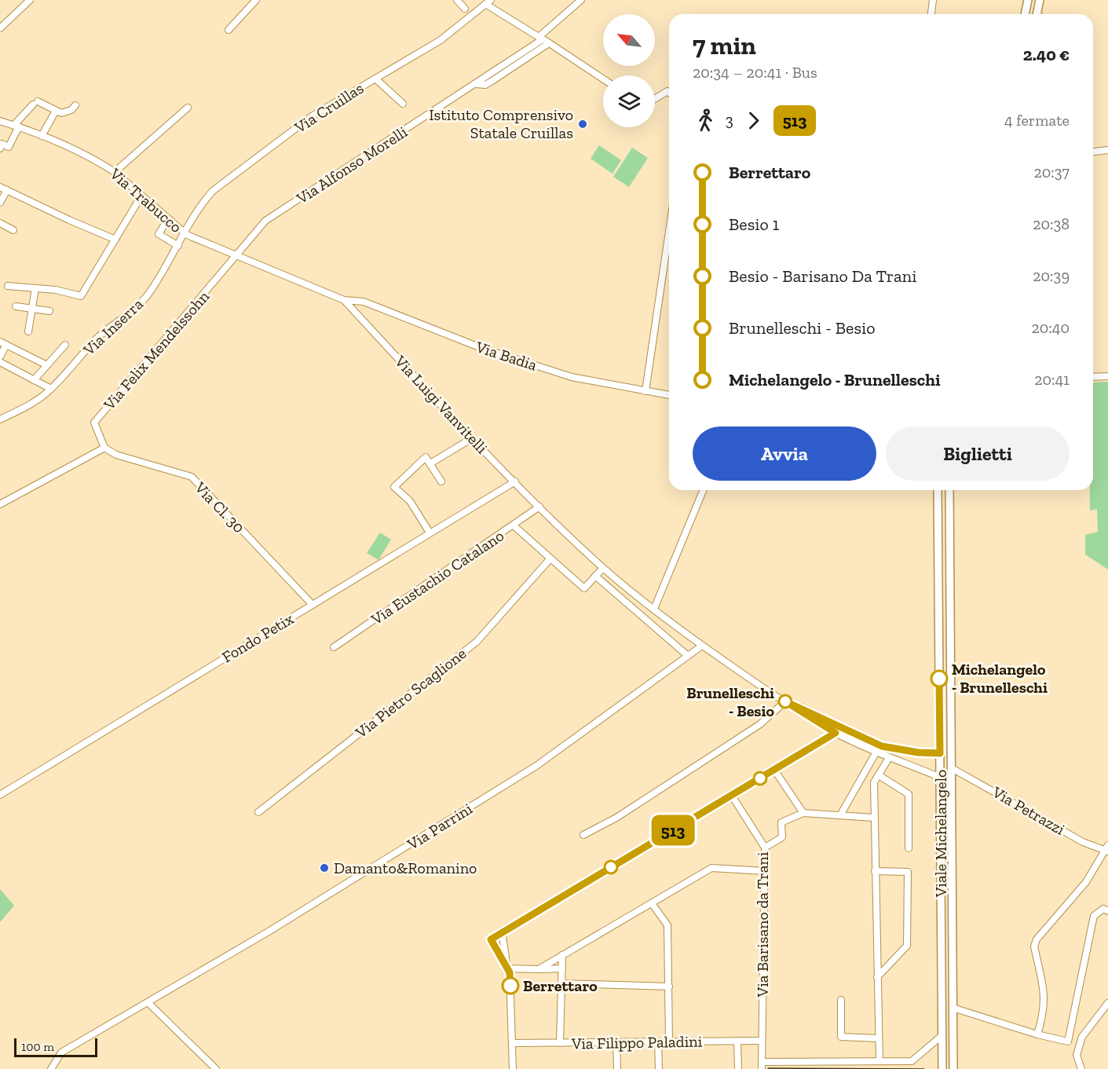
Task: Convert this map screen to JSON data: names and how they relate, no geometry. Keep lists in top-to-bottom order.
{
  "streets": {
    "street": [
      "Via Cruillas",
      "Via Alfonso Morelli",
      "Via Trabucco",
      "Via Inserra",
      "Via Felix Mendelssohn",
      "Via Badia",
      "Via Luigi Vanvitelli",
      "Via Cl. 30",
      "Via Eustachio Catalano",
      "Fondo Petix",
      "Via Pietro Scaglione",
      "Via Petrazzi",
      "Via Parrini",
      "Viale Michelangelo",
      "Via Barisano da Trani",
      "Via Filippo Paladini"
    ]
  },
  "crossings": [
    ["Via Cruillas", "Via Trabucco"],
    ["Via Cruillas", "Via Inserra"],
    ["Via Alfonso Morelli", "Via Trabucco"],
    ["Via Alfonso Morelli", "Via Felix Mendelssohn"],
    ["Via Trabucco", "Via Inserra"],
    ["Via Trabucco", "Via Felix Mendelssohn"],
    ["Via Trabucco", "Via Badia"],
    ["Via Trabucco", "Via Luigi Vanvitelli"],
    ["Via Felix Mendelssohn", "Via Cl. 30"],
    ["Via Badia", "Via Luigi Vanvitelli"],
    ["Via Luigi Vanvitelli", "Via Eustachio Catalano"],
    ["Via Luigi Vanvitelli", "Fondo Petix"],
    ["Via Luigi Vanvitelli", "Via Parrini"],
    ["Via Cl. 30", "Fondo Petix"],
    ["Via Petrazzi", "Viale Michelangelo"],
    ["Via Barisano da Trani", "Via Filippo Paladini"]
  ],
  "places": [
    "Istituto Comprensivo Statale Cruillas",
    "Michelangelo - Brunelleschi",
    "Brunelleschi - Besio",
    "Damanto&Romanino",
    "Berrettaro"
  ],
  "lines": ["bus line 513"],
  "scale_bar": "100 m",
  "north": "top left",
  "page": {
    "on_map": "513",
    "heading": ["7 min", "20:34 – 20:41 · Bus", "2.40 €"],
    "legs": ["3", "513", "4 fermate"],
    "list": [
      {
        "name": "Berrettaro",
        "value": "20:37"
      },
      {
        "name": "Besio 1",
        "value": "20:38"
      },
      {
        "name": "Besio - Barisano Da Trani",
        "value": "20:39"
      },
      {
        "name": "Brunelleschi - Besio",
        "value": "20:40"
      },
      {
        "name": "Michelangelo - Brunelleschi",
        "value": "20:41"
      }
    ],
    "buttons": ["Avvia", "Biglietti"],
    "scale": "100 m"
  }
}
